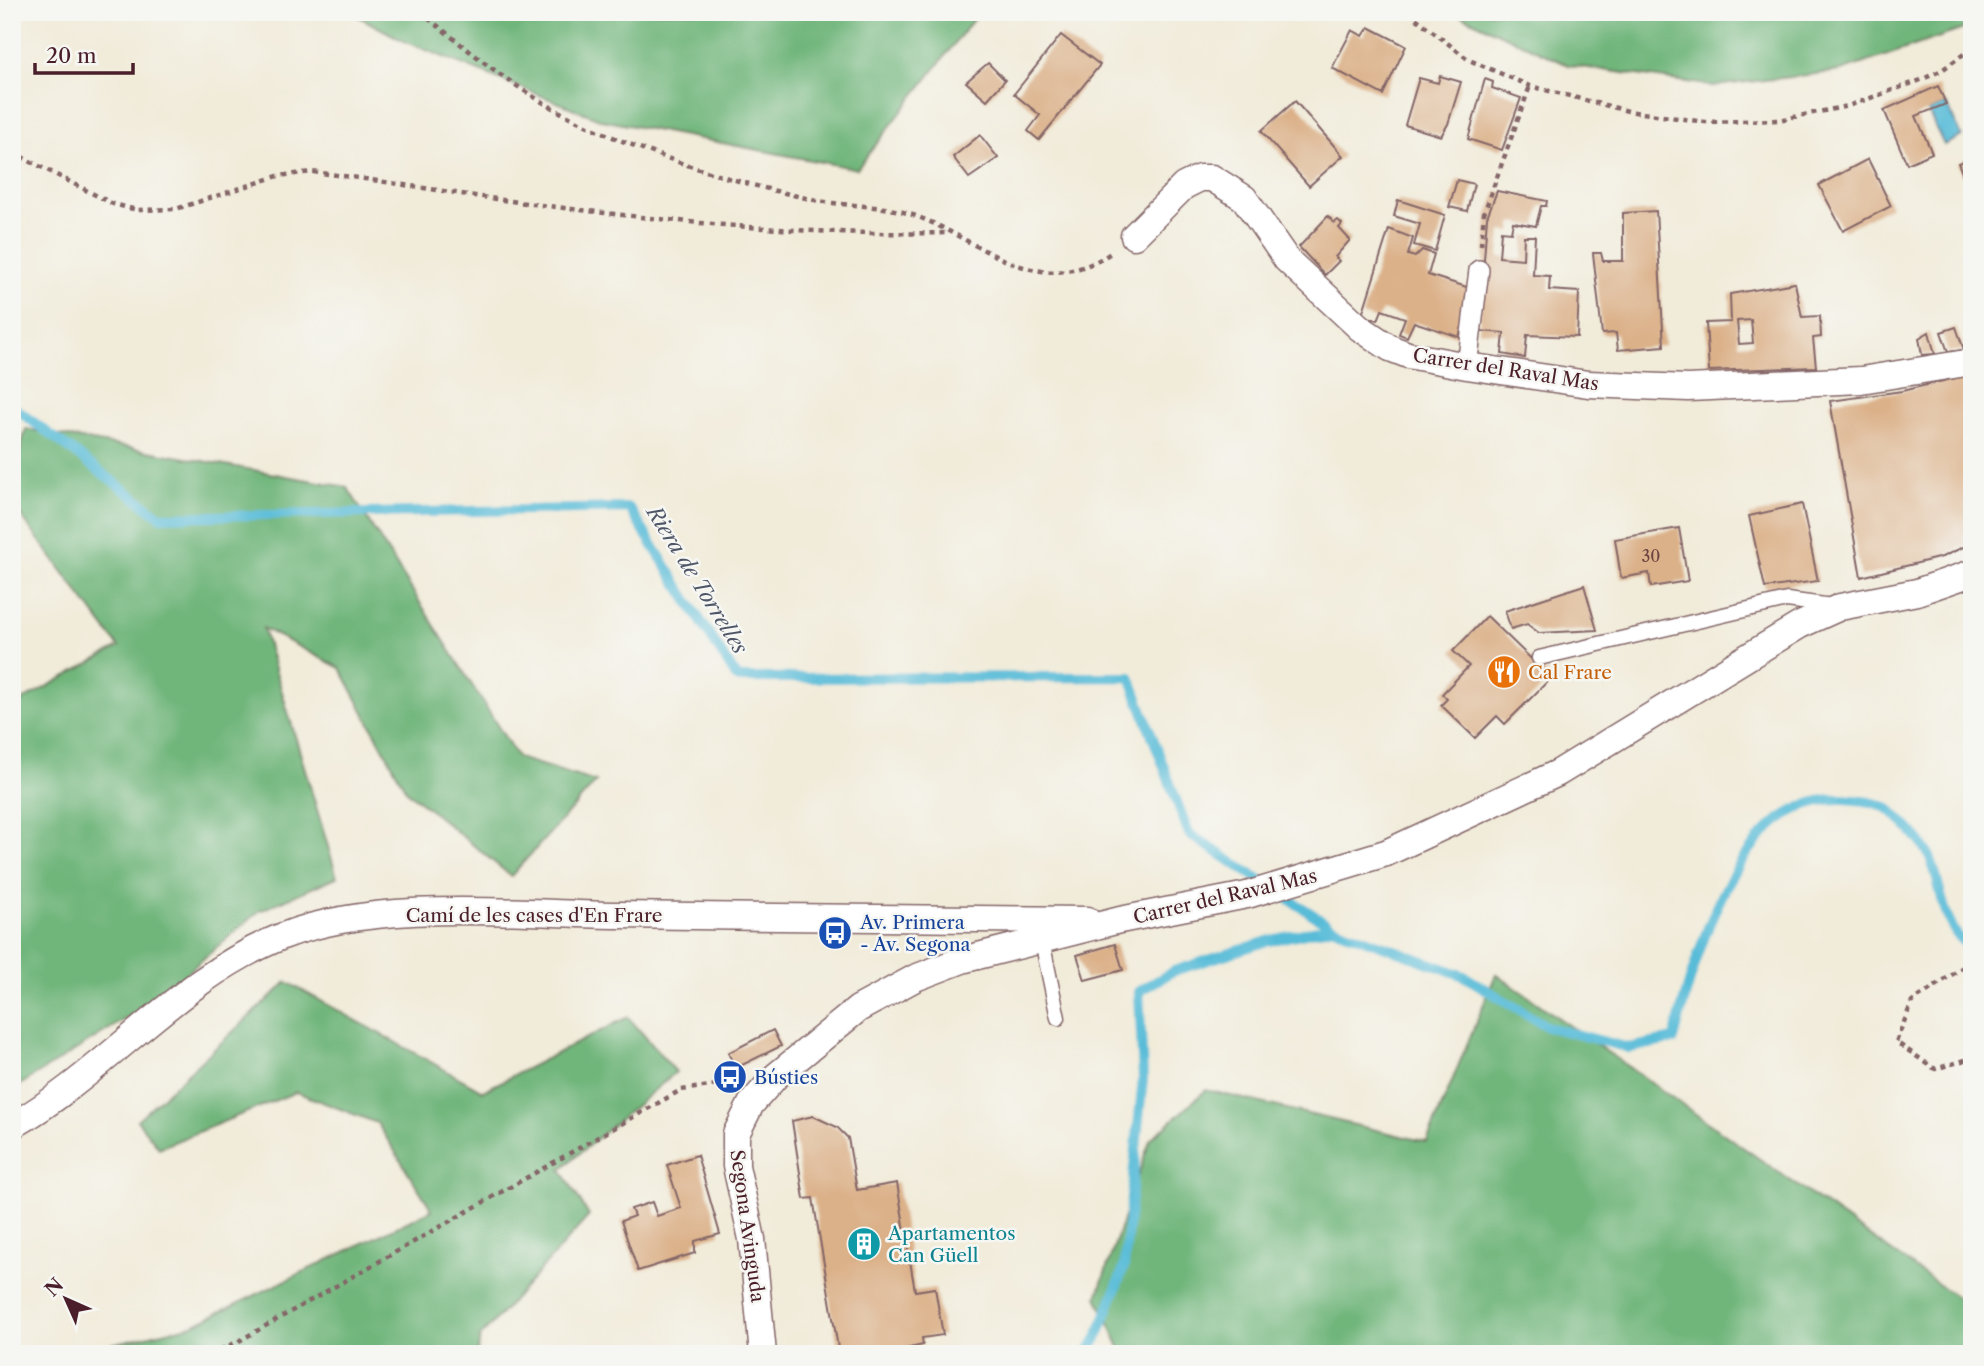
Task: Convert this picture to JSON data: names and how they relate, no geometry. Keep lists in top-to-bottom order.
{
  "streets": {
    "street": ["Carrer del Raval Mas", "Camí de les cases d'En Frare", "Segona Avinguda"]
  },
  "crossings": [
    ["Carrer del Raval Mas", "Camí de les cases d'En Frare"],
    ["Carrer del Raval Mas", "Segona Avinguda"],
    ["Camí de les cases d'En Frare", "Segona Avinguda"]
  ],
  "water": ["Riera de Torrelles"],
  "places": {
    "restaurant": ["Cal Frare"],
    "bus stop": ["Av. Primera - Av. Segona", "Bústies"],
    "building": ["Apartamentos Can Güell"]
  },
  "house_numbers": ["30"],
  "scale_bar": "20 m",
  "north": "top left"
}
